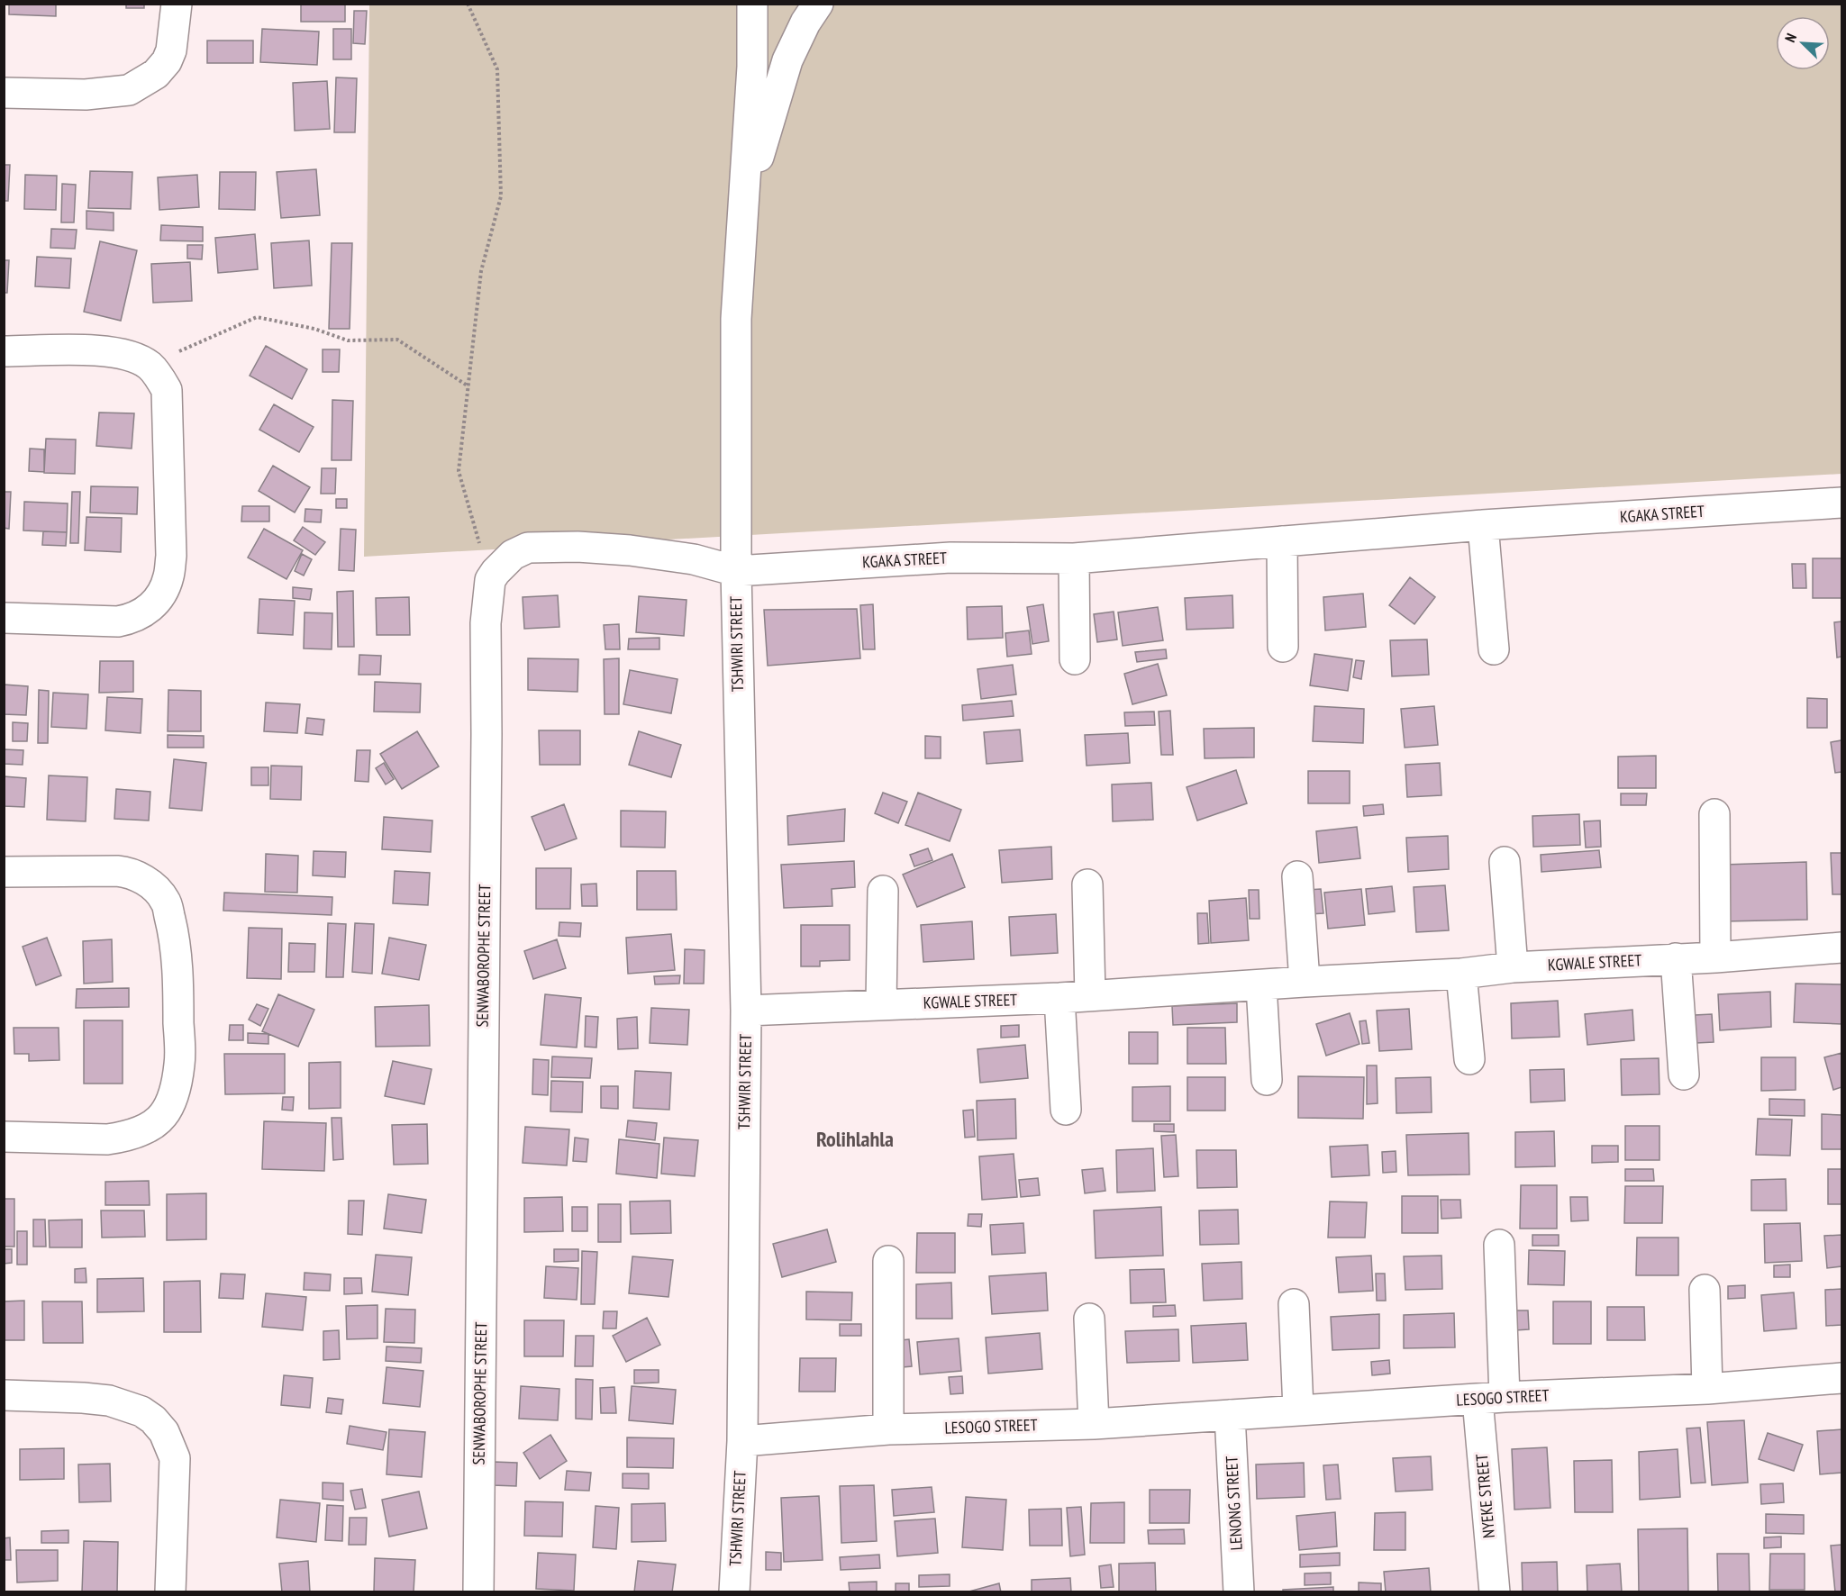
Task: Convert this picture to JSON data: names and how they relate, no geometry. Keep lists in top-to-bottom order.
{
  "streets": {
    "street": [
      "KGAKA STREET",
      "TSHWIRI STREET",
      "SENWABOROPHE STREET",
      "KGWALE STREET",
      "LESOGO STREET",
      "NYEKE STREET",
      "LENONG STREET"
    ]
  },
  "crossings": [
    ["KGAKA STREET", "TSHWIRI STREET"],
    ["TSHWIRI STREET", "KGWALE STREET"],
    ["TSHWIRI STREET", "LESOGO STREET"],
    ["LESOGO STREET", "NYEKE STREET"],
    ["LESOGO STREET", "LENONG STREET"]
  ],
  "districts": ["Rolihlahla"],
  "north": "top left"
}
